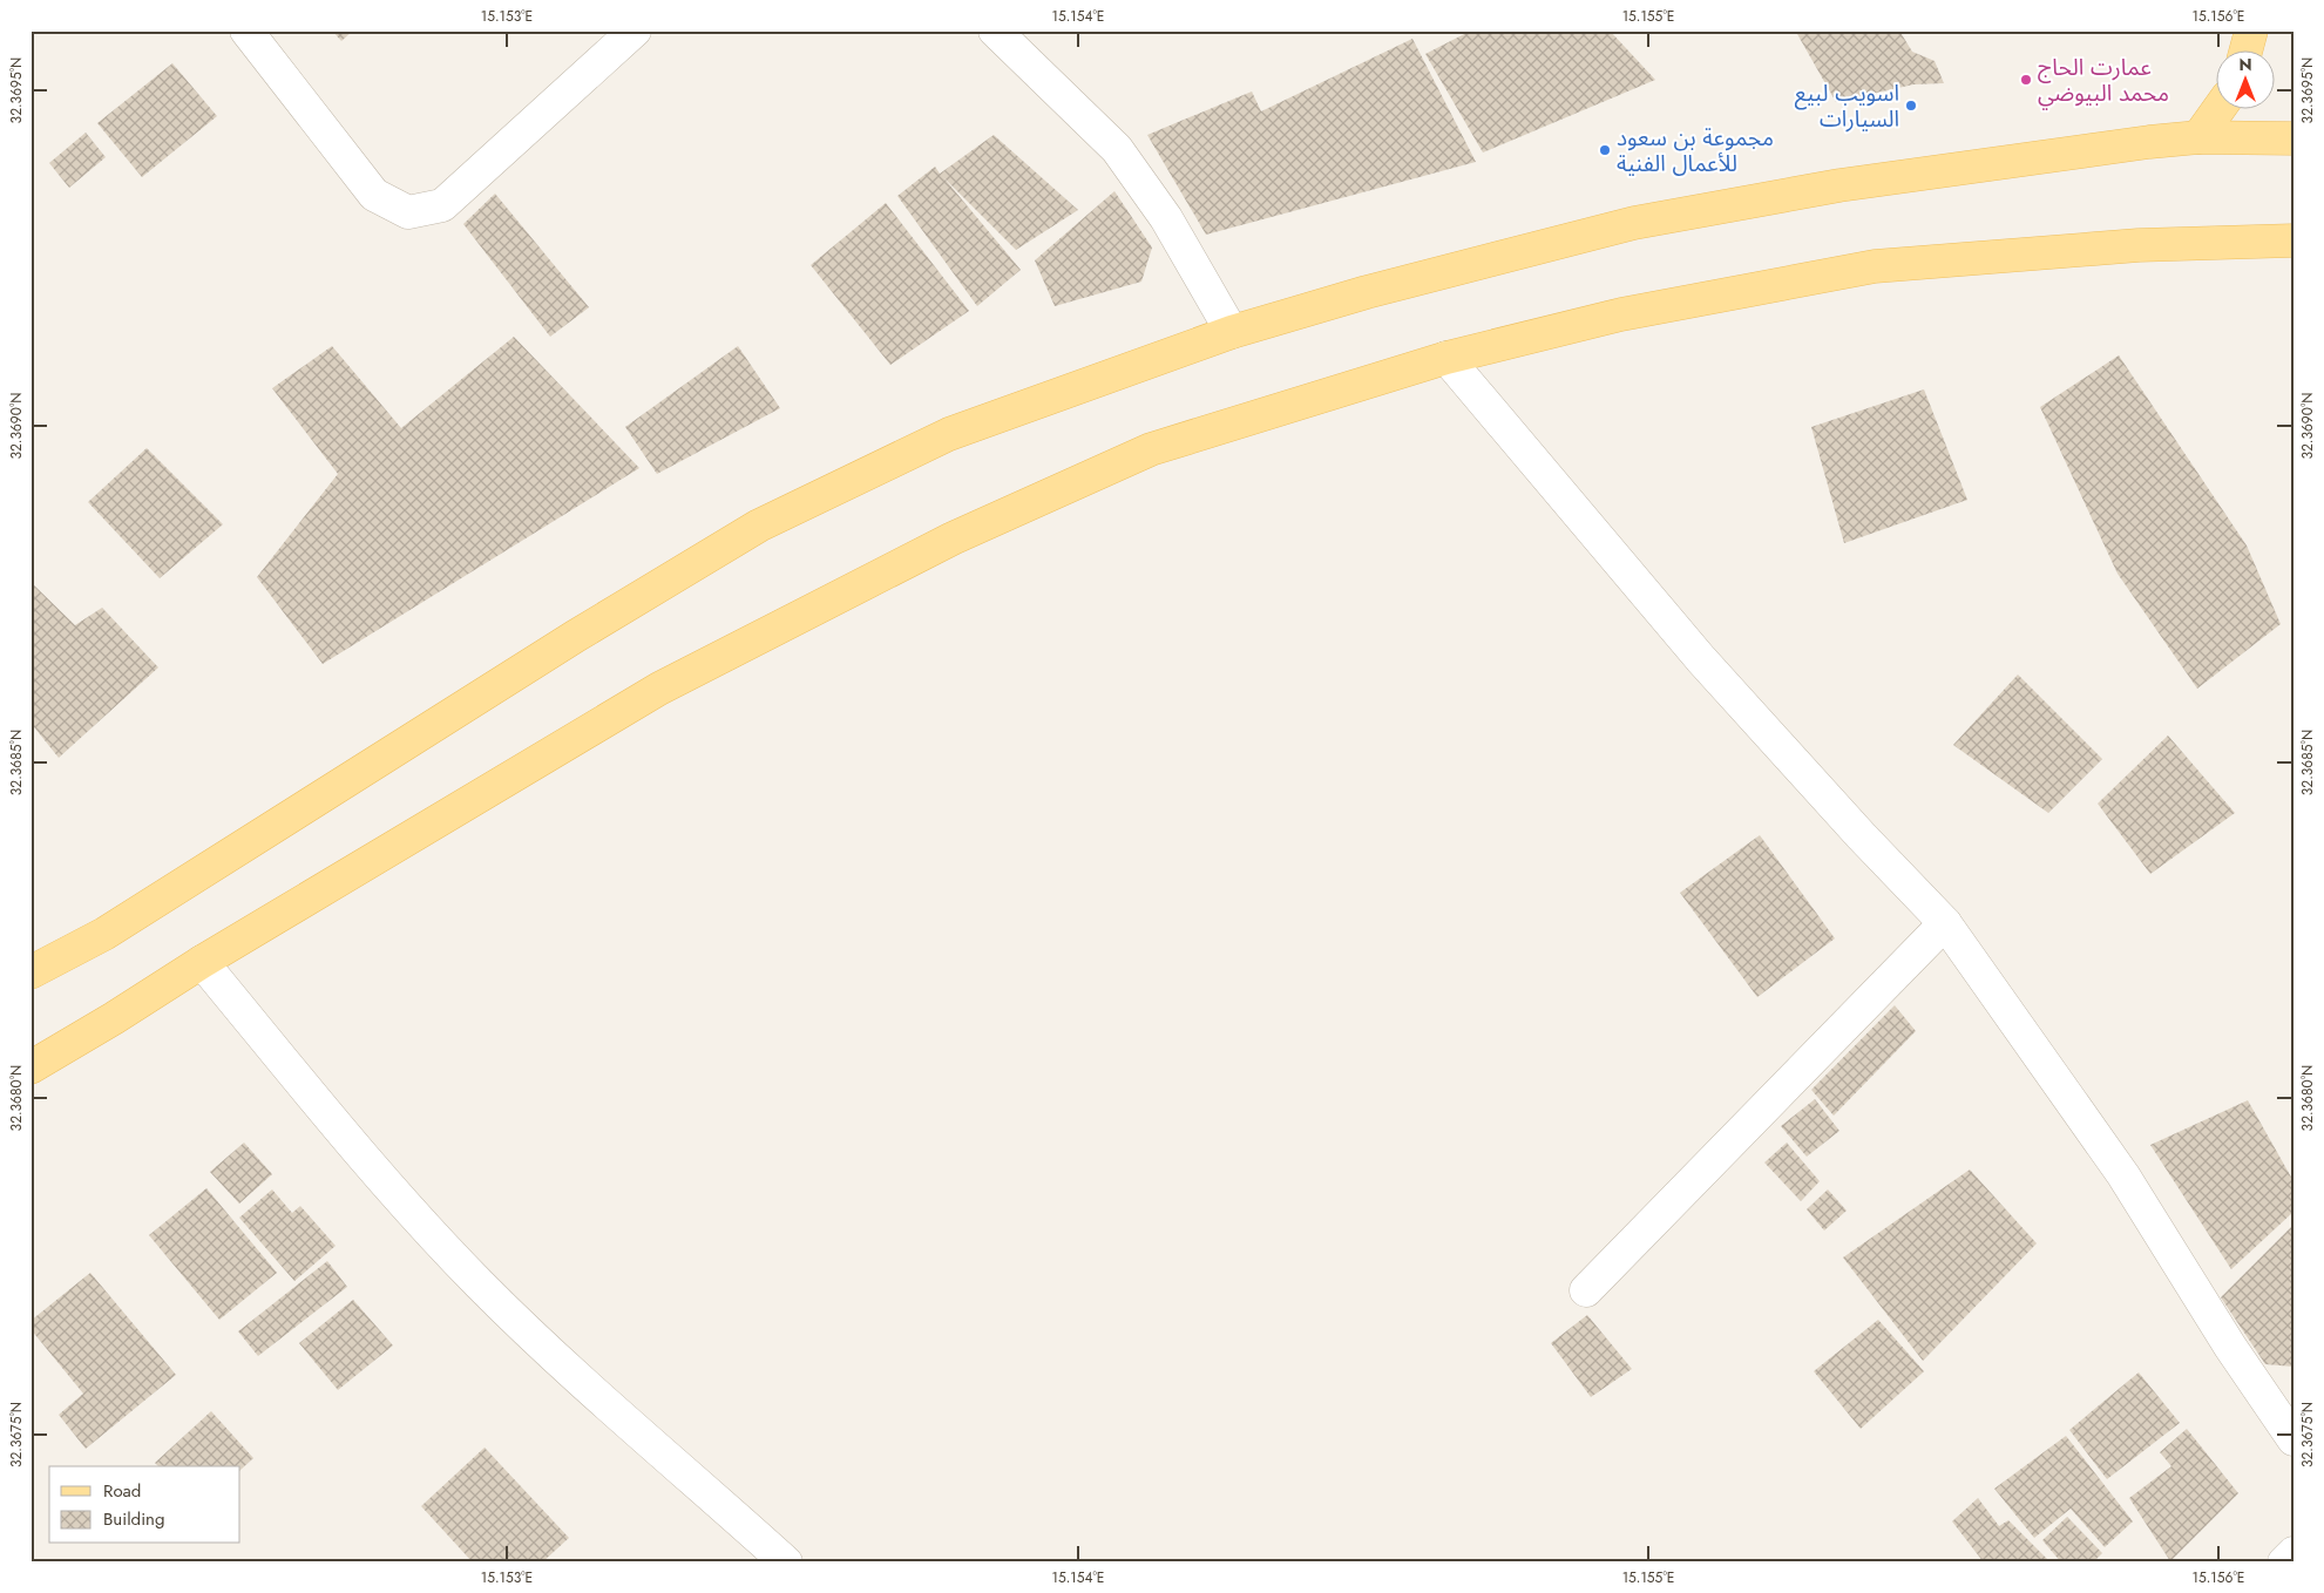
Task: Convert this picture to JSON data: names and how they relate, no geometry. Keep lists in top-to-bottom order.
{
  "places": ["عمارت الحاج محمد البيوضي", "اسويب لبيع السيارات", "مجموعة بن سعود للأعمال الفنية"],
  "legend": ["Road", "Building"],
  "north": "top",
  "coordinates": [
    "15.153°E",
    "15.154°E",
    "15.155°E",
    "15.156°E",
    "32.3695°N",
    "32.3690°N",
    "32.3685°N",
    "32.3680°N",
    "32.3675°N"
  ]
}
